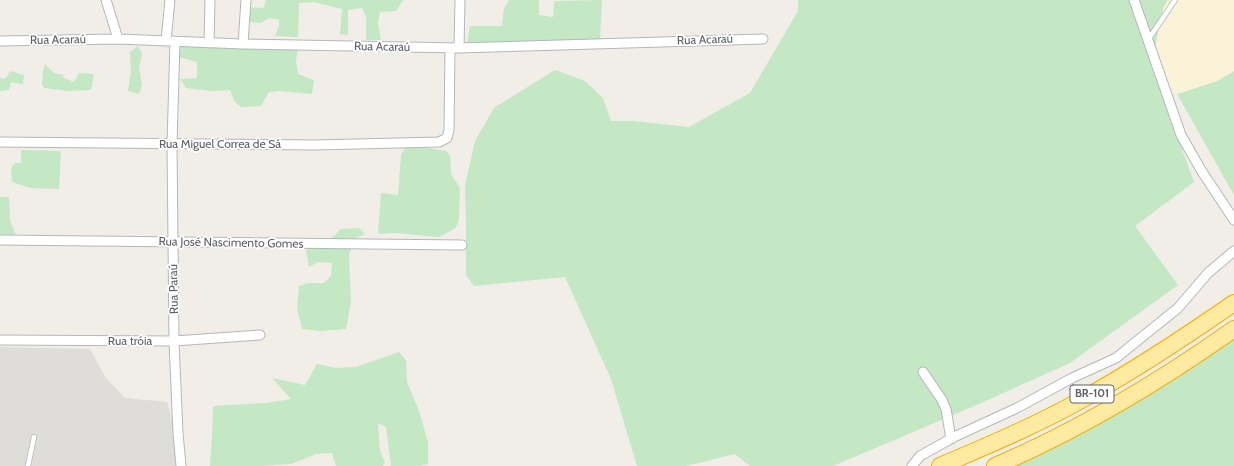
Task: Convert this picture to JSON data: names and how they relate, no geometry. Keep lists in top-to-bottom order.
{
  "streets": {
    "highway": ["BR-101"],
    "street": [
      "Rua Acaraú",
      "Rua Miguel Correa de Sá",
      "Rua José Nascimento Gomes",
      "Rua Paraú",
      "Rua tróia"
    ]
  },
  "crossings": [
    ["Rua Acaraú", "Rua Miguel Correa de Sá"],
    ["Rua Acaraú", "Rua Paraú"],
    ["Rua Miguel Correa de Sá", "Rua Paraú"],
    ["Rua José Nascimento Gomes", "Rua Paraú"],
    ["Rua Paraú", "Rua tróia"]
  ]
}
